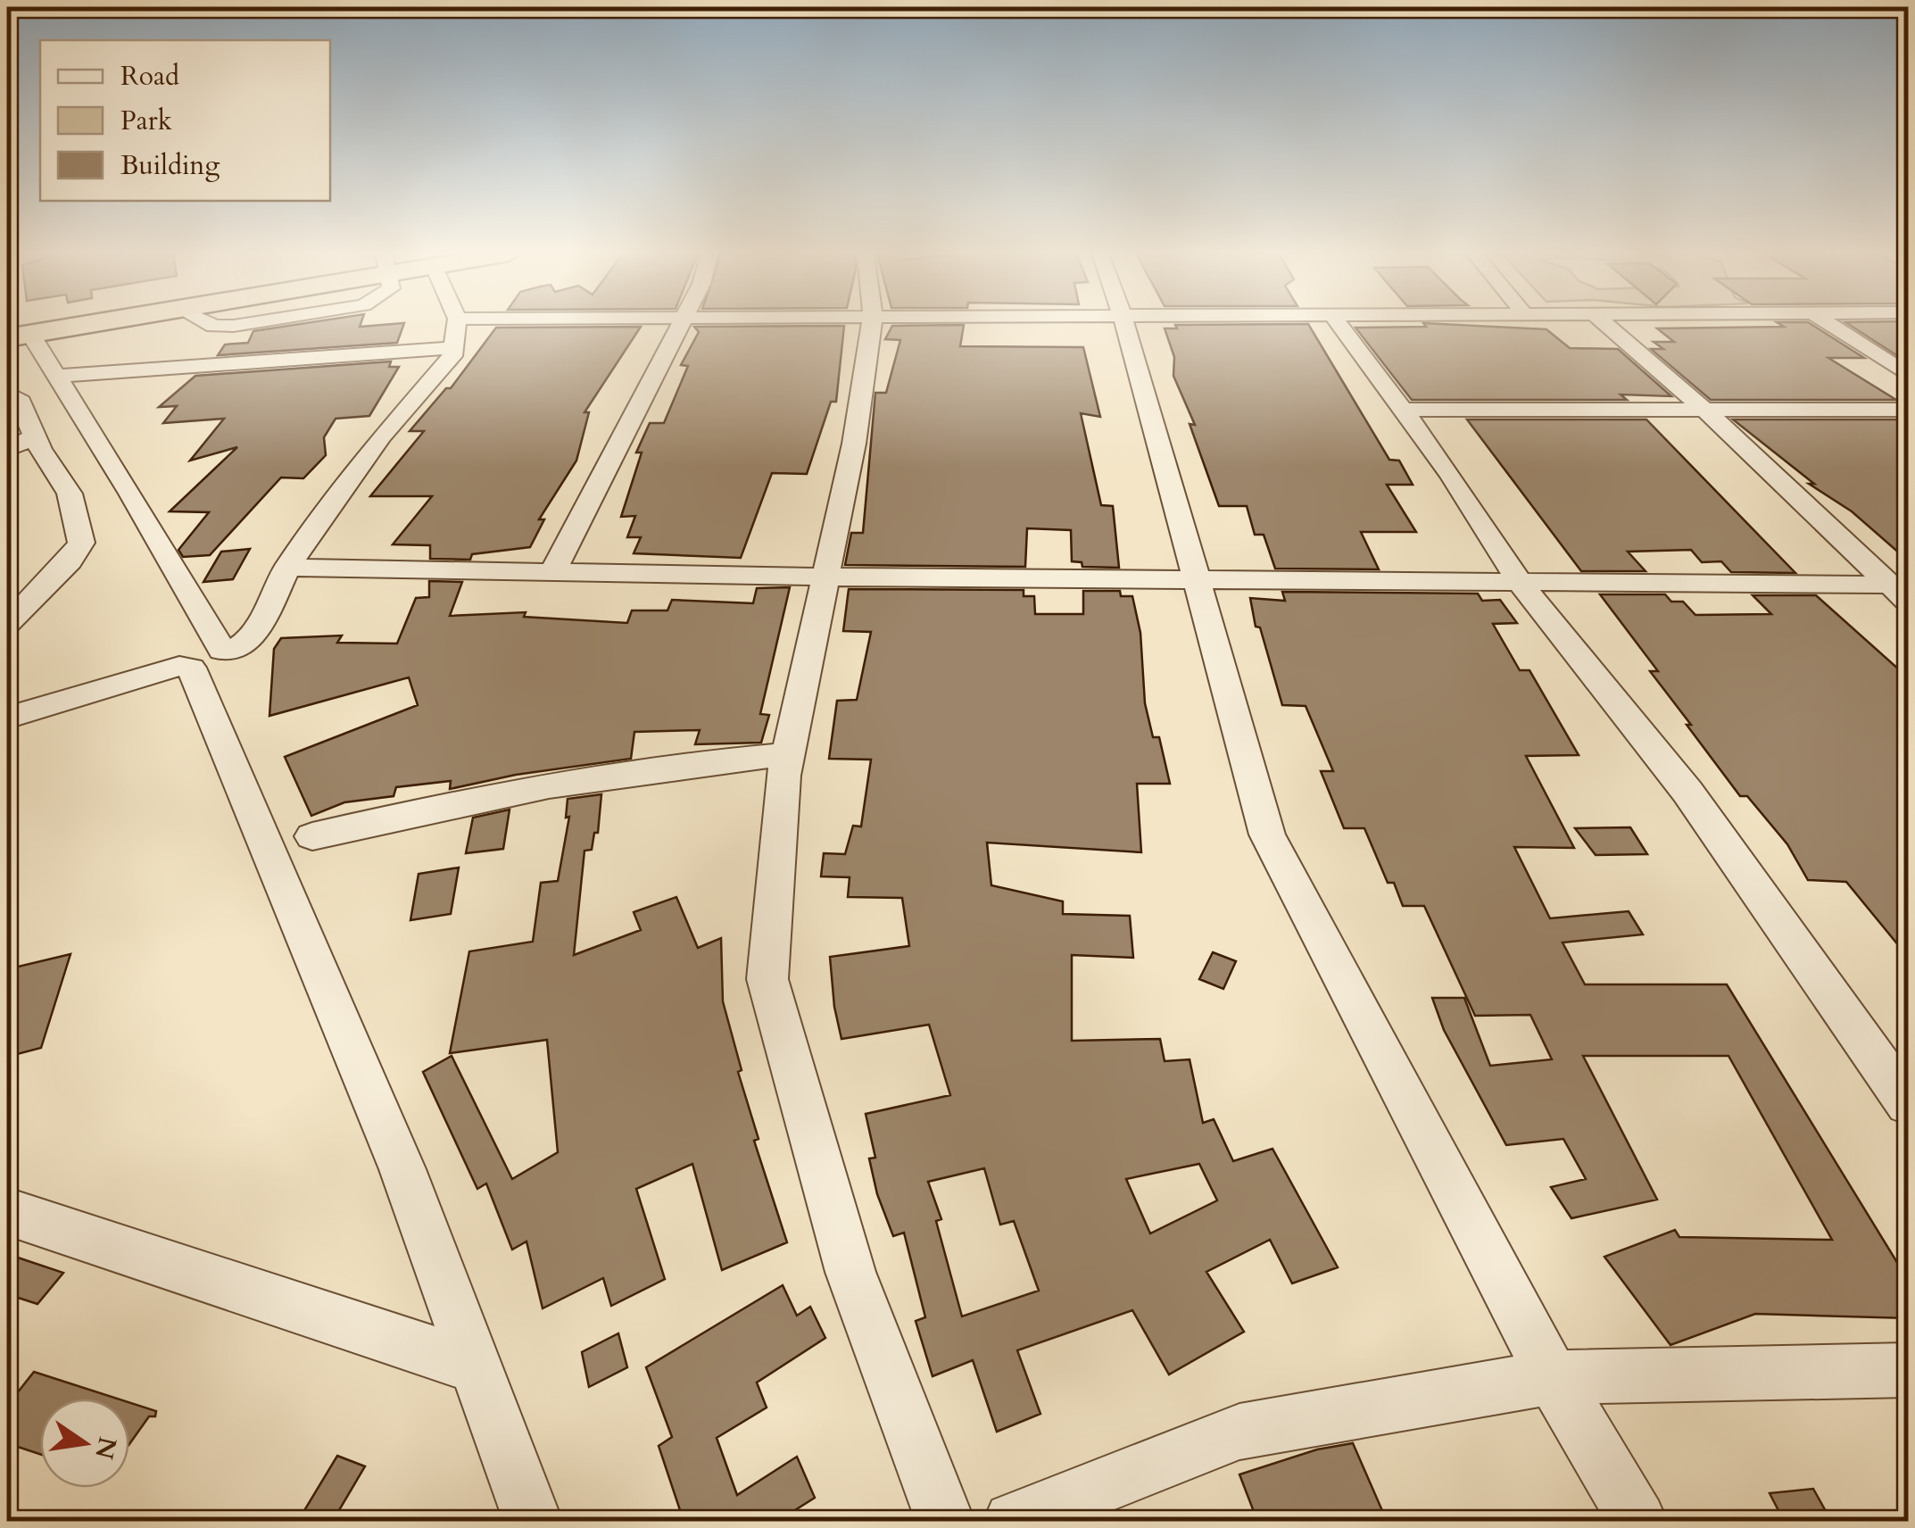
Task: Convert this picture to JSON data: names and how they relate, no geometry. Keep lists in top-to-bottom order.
{
  "legend": ["Road", "Park", "Building"],
  "north": "right"
}
